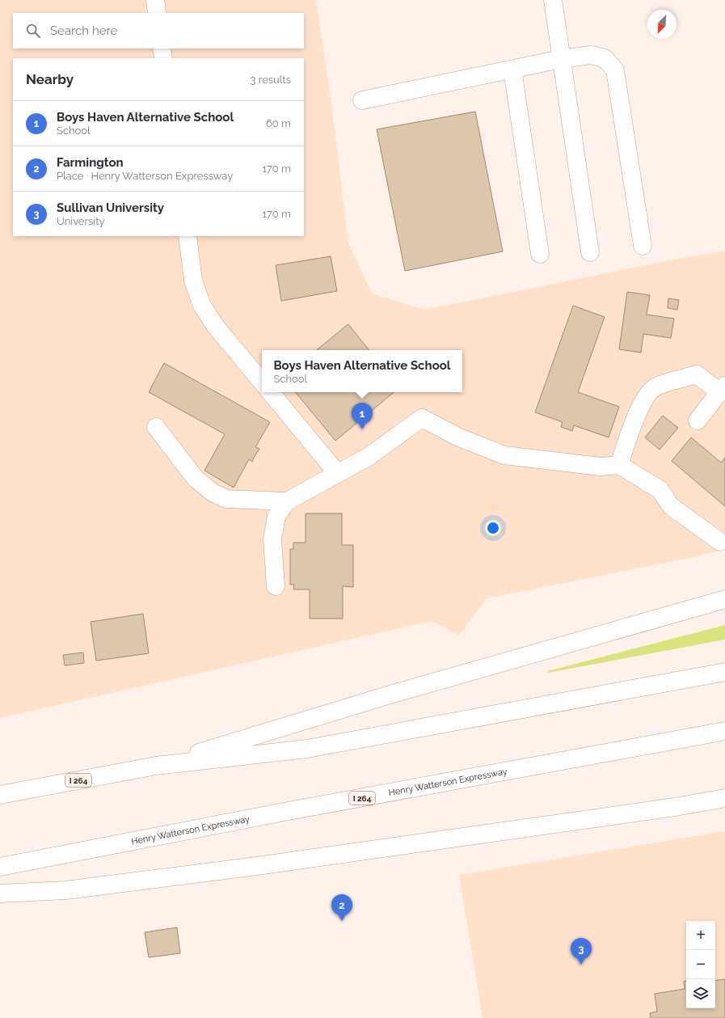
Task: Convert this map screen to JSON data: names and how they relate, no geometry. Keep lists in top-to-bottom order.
{
  "streets": {
    "main road": ["I 264", "Henry Watterson Expressway"]
  },
  "north": "bottom left",
  "page": {
    "search": "Search here",
    "heading": ["Nearby", "3 results"],
    "list": [
      {
        "mark": "1",
        "name": "Boys Haven Alternative School",
        "note": "School",
        "value": "60 m"
      },
      {
        "mark": "2",
        "name": "Farmington",
        "note": "Place · Henry Watterson Expressway",
        "value": "170 m"
      },
      {
        "mark": "3",
        "name": "Sullivan University",
        "note": "University",
        "value": "170 m"
      }
    ],
    "popup": ["Boys Haven Alternative School", "School"],
    "pins": ["1", "2", "3"],
    "map_buttons": ["+", "−"]
  }
}
